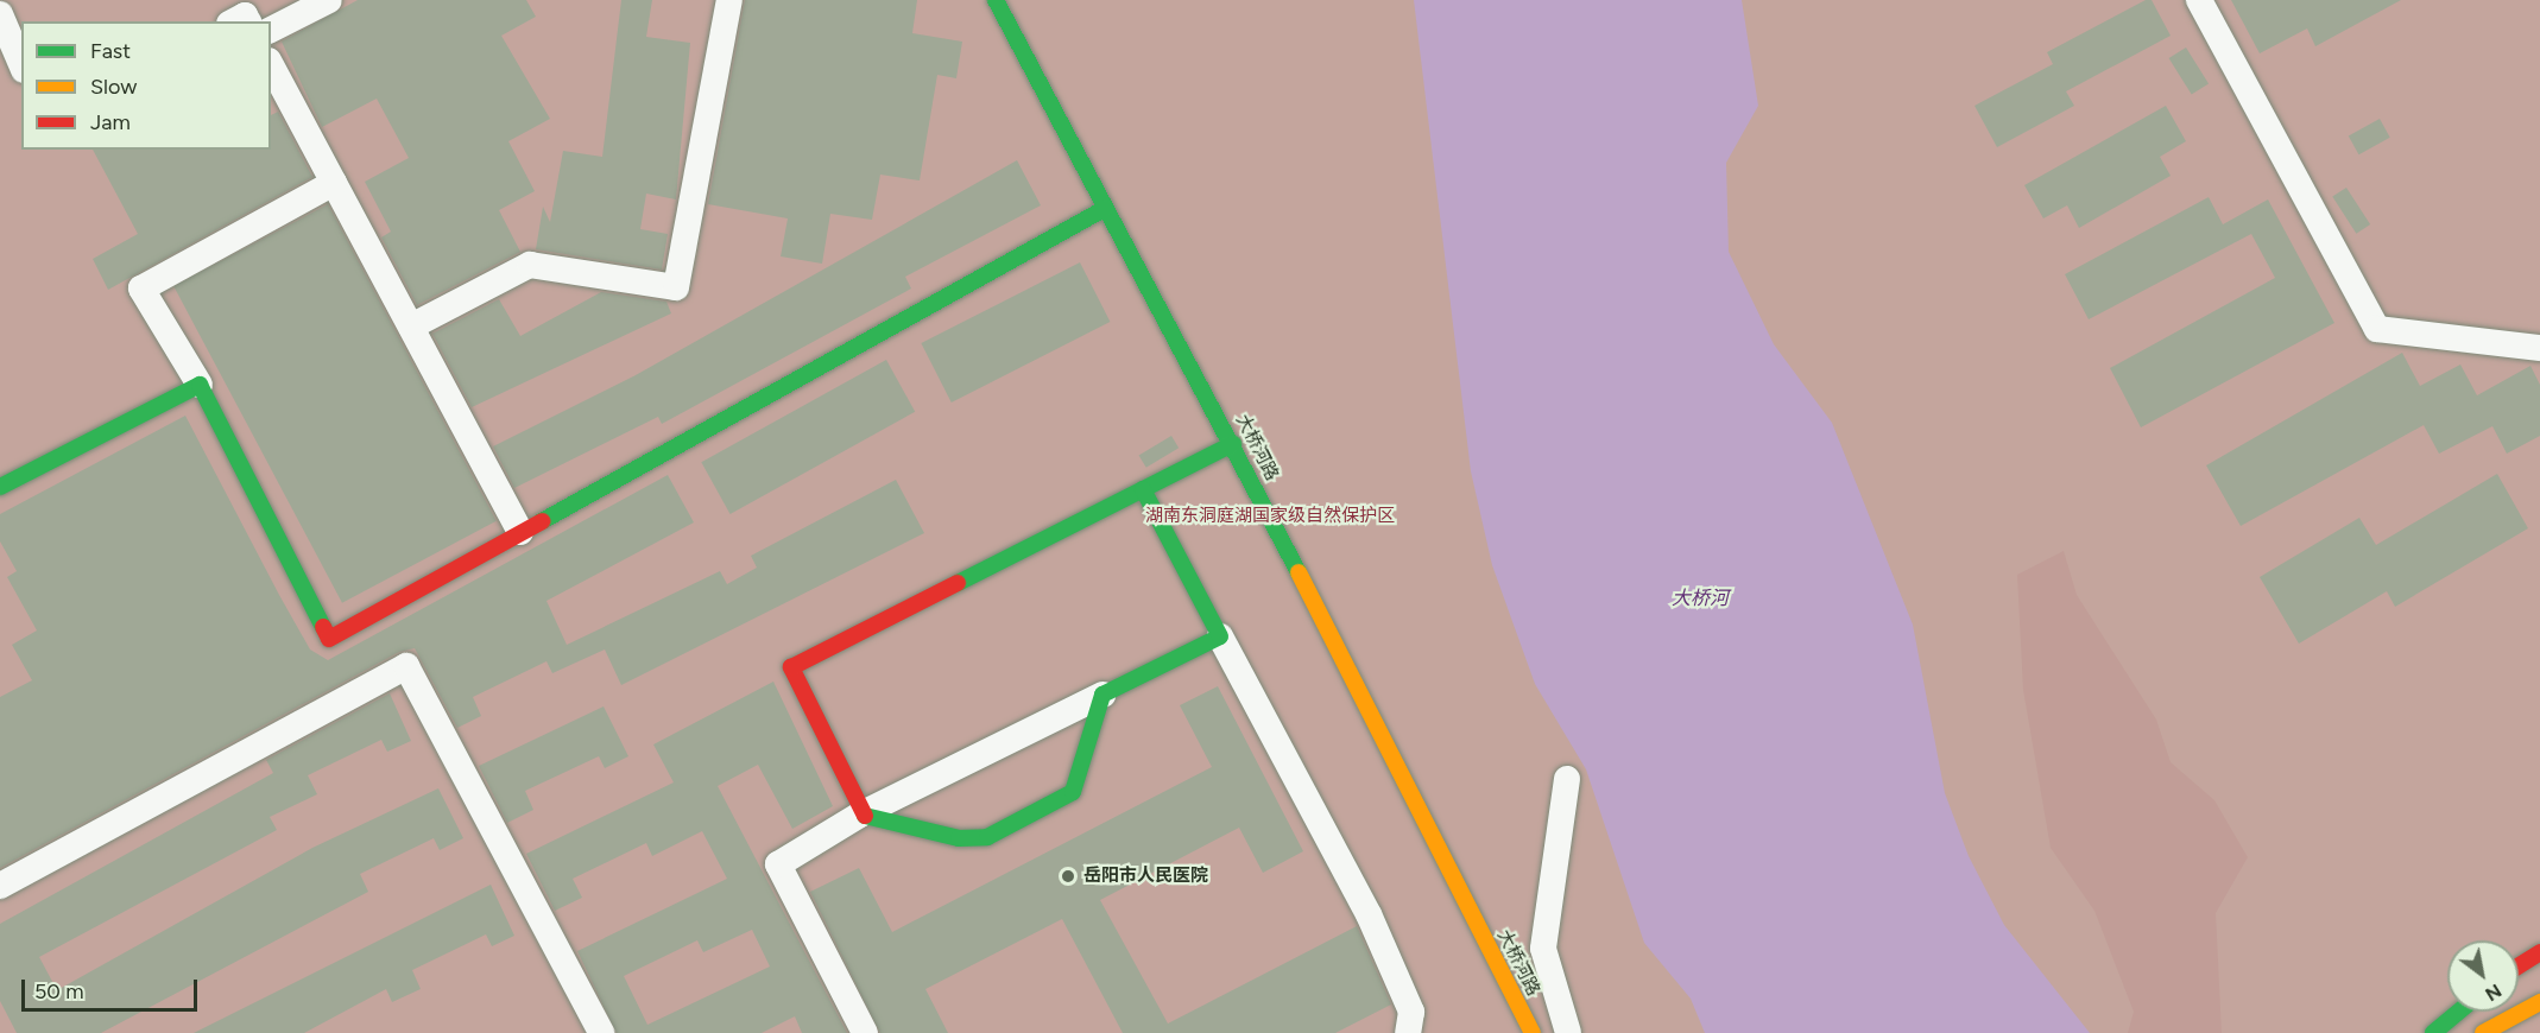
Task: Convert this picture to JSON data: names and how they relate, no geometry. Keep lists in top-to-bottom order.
{
  "streets": {
    "street": ["大桥河路"]
  },
  "water": ["大桥河"],
  "parks": ["湖南东洞庭湖国家级自然保护区"],
  "places": ["岳阳市人民医院"],
  "legend": ["Fast", "Slow", "Jam"],
  "scale_bar": "50 m",
  "north": "bottom right"
}
